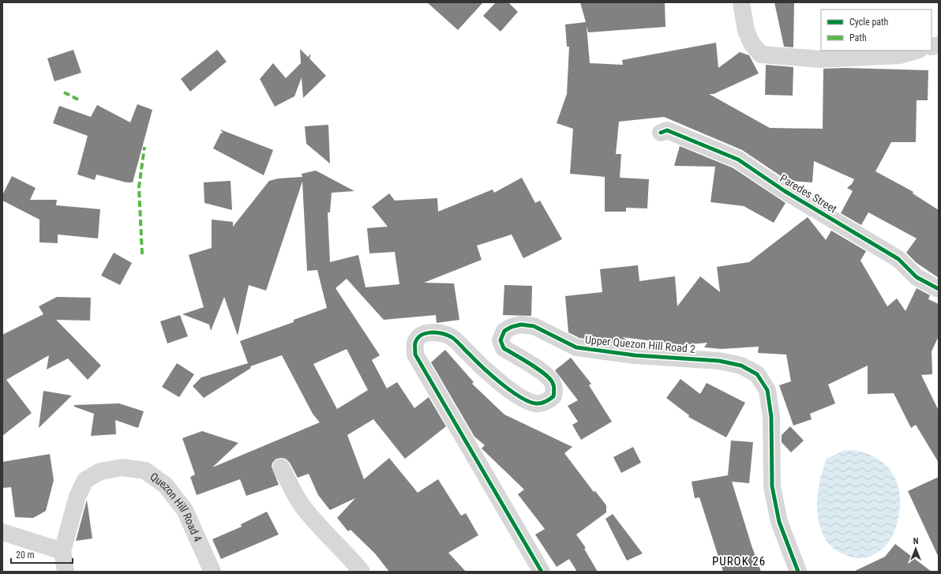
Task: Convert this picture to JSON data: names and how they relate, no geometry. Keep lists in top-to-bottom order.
{
  "streets": {
    "street": ["Paredes Street", "Upper Quezon Hill Road 2", "Quezon Hill Road 4"]
  },
  "districts": ["PUROK 26"],
  "legend": ["Cycle path", "Path"],
  "scale_bar": "20 m",
  "north": "top"
}
